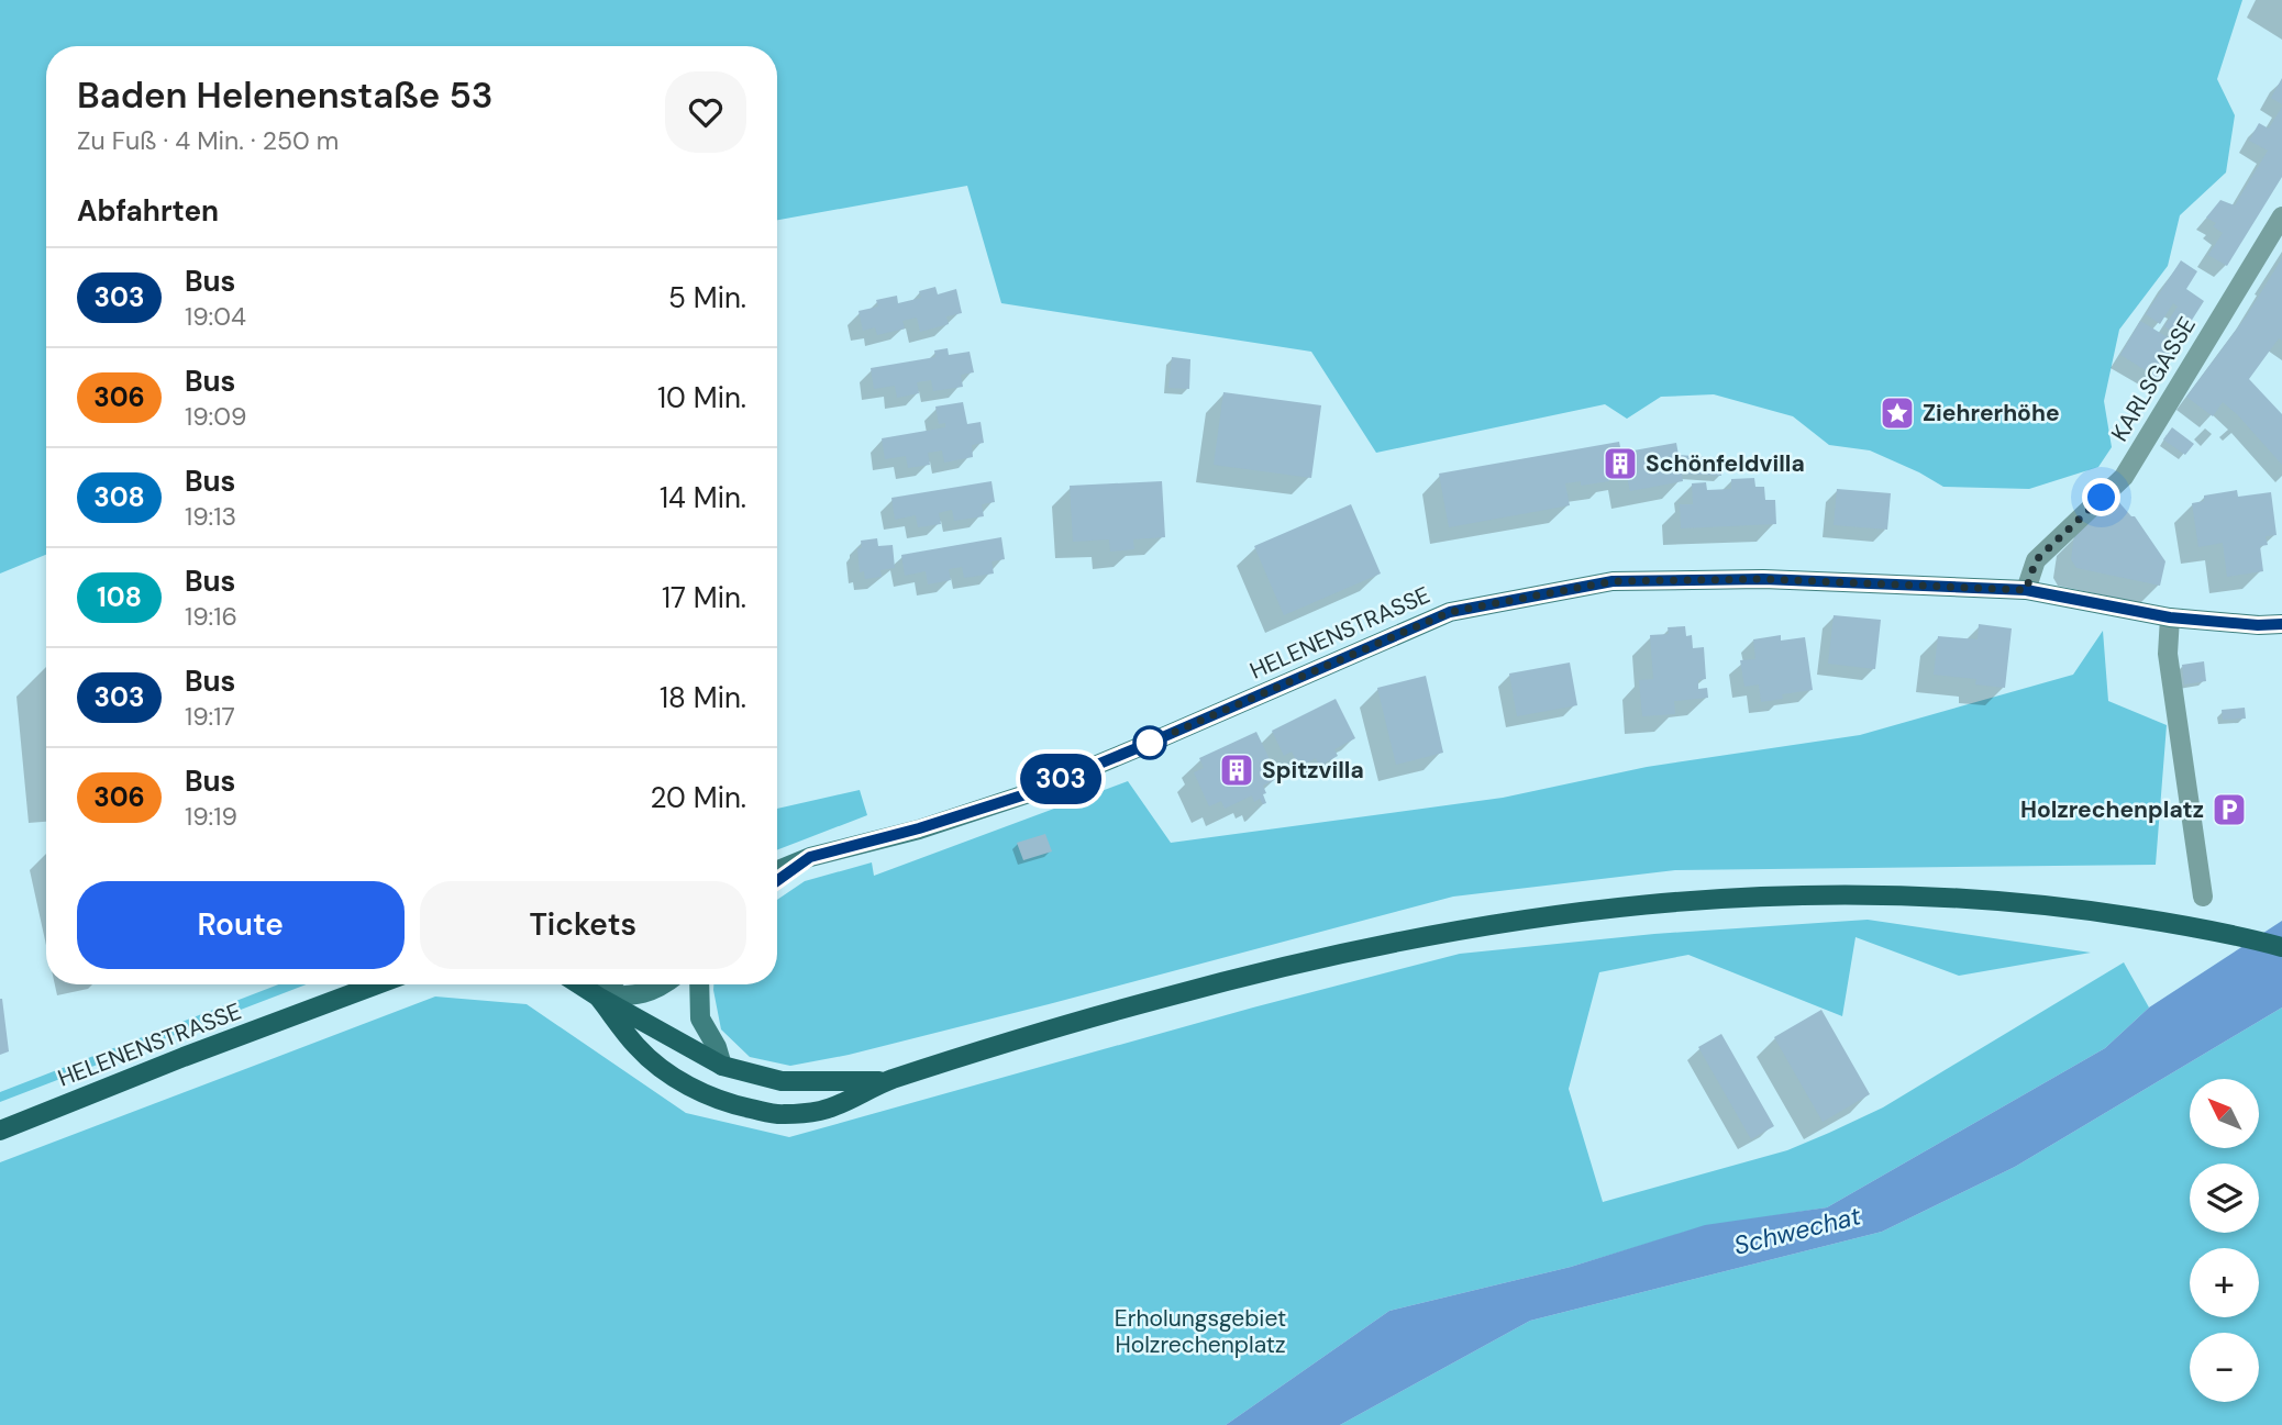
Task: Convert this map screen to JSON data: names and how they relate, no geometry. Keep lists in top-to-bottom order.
{
  "streets": {
    "main road": ["HELENENSTRASSE"],
    "street": ["KARLSGASSE"]
  },
  "crossings": [
    ["KARLSGASSE", "HELENENSTRASSE"]
  ],
  "water": ["Schwechat"],
  "parks": ["Erholungsgebiet Holzrechenplatz"],
  "places": {
    "place": ["Ziehrerhöhe"],
    "building": ["Schönfeldvilla", "Spitzvilla"],
    "parking": ["Holzrechenplatz"]
  },
  "lines": ["bus line 303"],
  "north": "top left",
  "page": {
    "on_map": "303",
    "heading": [
      ["Baden Helenenstaße 53", "Zu Fuß · 4 Min. · 250 m"],
      "Abfahrten"
    ],
    "list": [
      {
        "mark": "303",
        "name": "Bus",
        "note": "19:04",
        "value": "5 Min."
      },
      {
        "mark": "306",
        "name": "Bus",
        "note": "19:09",
        "value": "10 Min."
      },
      {
        "mark": "308",
        "name": "Bus",
        "note": "19:13",
        "value": "14 Min."
      },
      {
        "mark": "108",
        "name": "Bus",
        "note": "19:16",
        "value": "17 Min."
      },
      {
        "mark": "303",
        "name": "Bus",
        "note": "19:17",
        "value": "18 Min."
      },
      {
        "mark": "306",
        "name": "Bus",
        "note": "19:19",
        "value": "20 Min."
      }
    ],
    "buttons": ["Route", "Tickets"],
    "map_buttons": ["+", "−"]
  }
}
